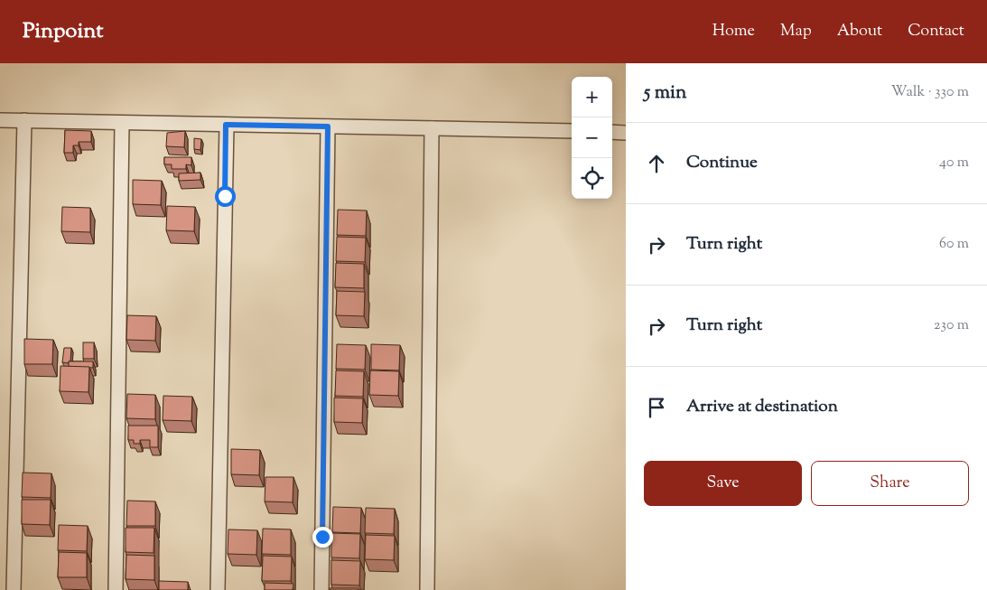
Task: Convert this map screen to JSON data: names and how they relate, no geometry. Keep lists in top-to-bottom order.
{
  "page": {
    "header": "Pinpoint",
    "nav": [
      "Home",
      "Map",
      "About",
      "Contact"
    ],
    "heading": ["5 min", "Walk · 330 m"],
    "map_buttons": ["+", "−"],
    "list": [
      ["Continue", "40 m"],
      ["Turn right", "60 m"],
      ["Turn right", "230 m"],
      "Arrive at destination"
    ],
    "buttons": ["Save", "Share"]
  }
}
